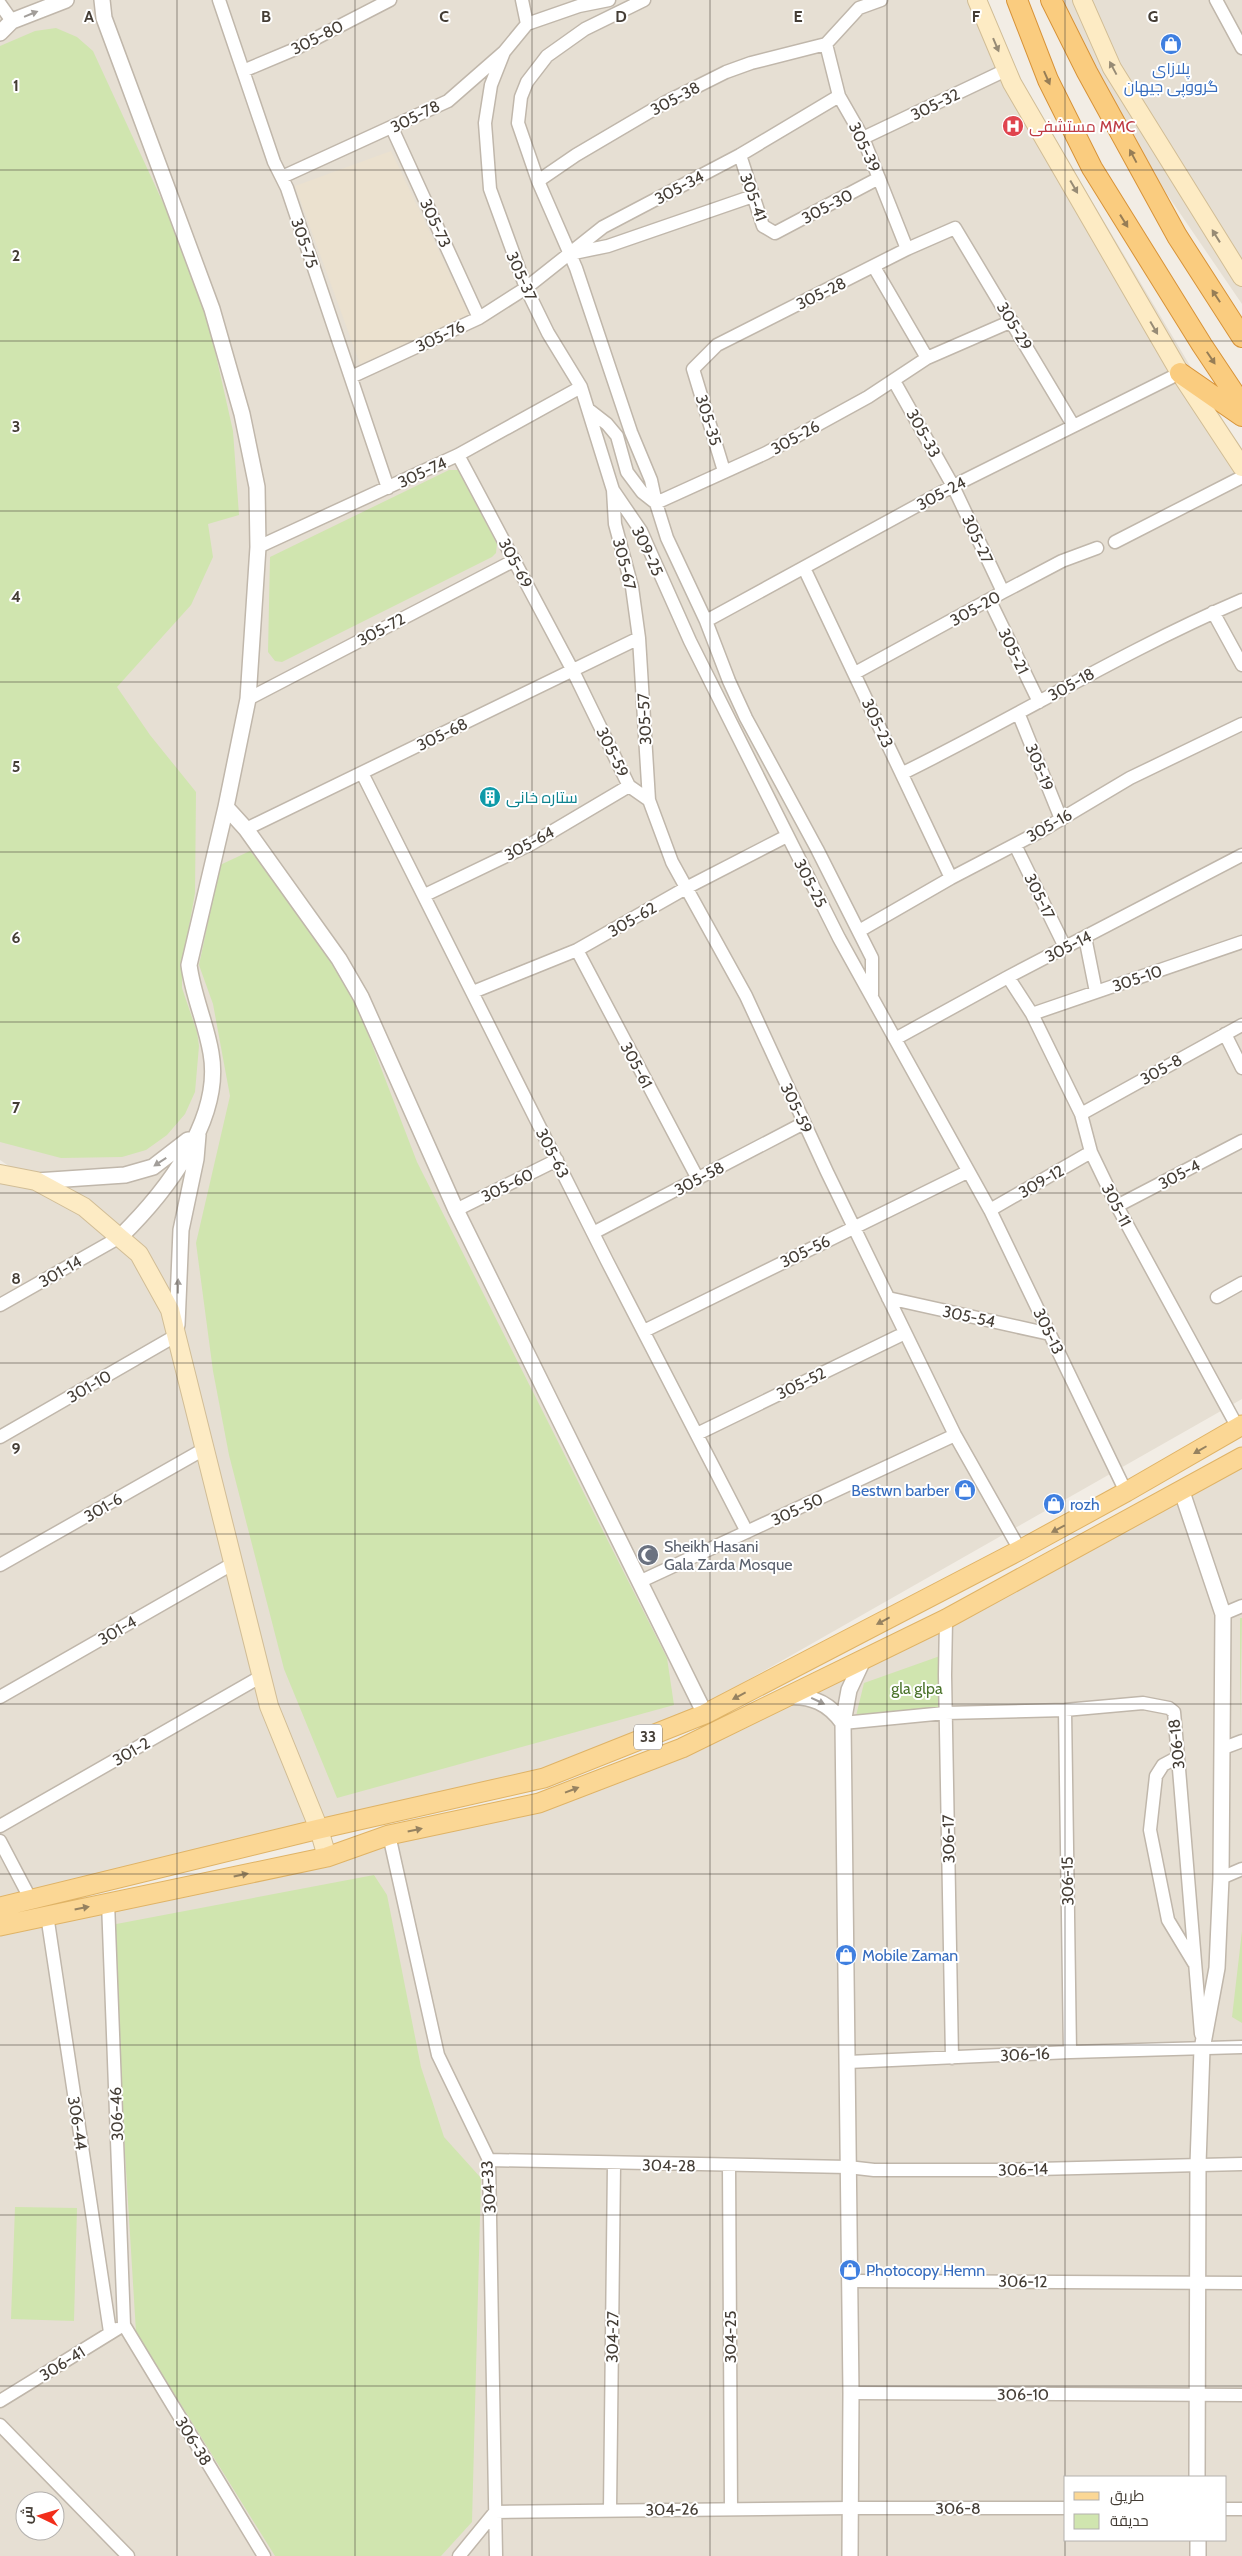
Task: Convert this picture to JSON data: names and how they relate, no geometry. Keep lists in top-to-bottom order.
{
  "streets": {
    "main road": ["33"],
    "street": [
      "305-80",
      "305-38",
      "305-32",
      "305-78",
      "305-39",
      "305-34",
      "305-41",
      "305-30",
      "305-73",
      "305-75",
      "305-37",
      "305-28",
      "305-29",
      "305-76",
      "305-35",
      "305-33",
      "305-26",
      "305-74",
      "305-24",
      "305-27",
      "309-25",
      "305-69",
      "305-67",
      "305-20",
      "305-72",
      "305-21",
      "305-18",
      "305-57",
      "305-23",
      "305-68",
      "305-59",
      "305-19",
      "305-16",
      "305-64",
      "305-25",
      "305-17",
      "305-62",
      "305-14",
      "305-10",
      "305-61",
      "305-8",
      "305-63",
      "305-4",
      "305-58",
      "309-12",
      "305-60",
      "305-11",
      "305-56",
      "301-14",
      "305-54",
      "305-13",
      "305-52",
      "301-10",
      "301-6",
      "305-50",
      "301-4",
      "306-18",
      "301-2",
      "306-17",
      "306-15",
      "306-16",
      "306-46",
      "306-44",
      "304-28",
      "306-14",
      "304-33",
      "306-12",
      "304-27",
      "304-25",
      "306-41",
      "306-10",
      "306-38",
      "306-8",
      "304-26"
    ]
  },
  "crossings": [
    ["305-80", "305-75"],
    ["305-38", "305-39"],
    ["305-32", "305-39"],
    ["305-78", "305-73"],
    ["305-78", "305-75"],
    ["305-78", "305-37"],
    ["305-39", "305-34"],
    ["305-39", "305-30"],
    ["305-39", "305-28"],
    ["305-34", "305-41"],
    ["305-34", "305-37"],
    ["305-34", "305-76"],
    ["305-41", "305-30"],
    ["305-73", "305-76"],
    ["305-75", "305-76"],
    ["305-75", "305-74"],
    ["305-37", "305-76"],
    ["305-37", "305-74"],
    ["305-37", "309-25"],
    ["305-37", "305-67"],
    ["305-28", "305-29"],
    ["305-28", "305-35"],
    ["305-29", "305-26"],
    ["305-29", "305-24"],
    ["305-35", "305-26"],
    ["305-33", "305-26"],
    ["305-33", "305-24"],
    ["305-33", "305-27"],
    ["305-74", "305-69"],
    ["305-24", "305-27"],
    ["305-24", "305-23"],
    ["305-27", "305-20"],
    ["309-25", "305-67"],
    ["309-25", "305-25"],
    ["305-69", "305-72"],
    ["305-69", "305-68"],
    ["305-69", "305-59"],
    ["305-67", "305-57"],
    ["305-67", "305-68"],
    ["305-20", "305-21"],
    ["305-20", "305-23"],
    ["305-21", "305-18"],
    ["305-18", "305-23"],
    ["305-18", "305-19"],
    ["305-57", "305-68"],
    ["305-57", "305-59"],
    ["305-23", "305-16"],
    ["305-68", "305-59"],
    ["305-68", "305-63"],
    ["305-59", "305-64"],
    ["305-59", "305-62"],
    ["305-59", "305-58"],
    ["305-59", "305-56"],
    ["305-59", "305-54"],
    ["305-59", "305-52"],
    ["305-59", "305-50"],
    ["305-59", "33"],
    ["305-19", "305-16"],
    ["305-16", "305-17"],
    ["305-64", "305-63"],
    ["305-25", "305-62"],
    ["305-25", "305-14"],
    ["305-25", "305-56"],
    ["305-25", "305-13"],
    ["305-17", "305-14"],
    ["305-62", "305-61"],
    ["305-62", "305-63"],
    ["305-14", "305-11"],
    ["305-10", "305-11"],
    ["305-61", "305-58"],
    ["305-8", "305-11"],
    ["305-63", "305-58"],
    ["305-63", "305-60"],
    ["305-63", "305-56"],
    ["305-63", "305-52"],
    ["305-63", "305-50"],
    ["305-4", "305-11"],
    ["309-12", "305-11"],
    ["309-12", "305-13"],
    ["305-11", "33"],
    ["305-56", "305-13"],
    ["305-54", "305-13"],
    ["305-13", "33"],
    ["33", "306-17"],
    ["33", "306-46"],
    ["33", "306-44"],
    ["33", "304-33"],
    ["306-18", "306-17"],
    ["306-18", "306-15"],
    ["306-18", "306-16"],
    ["306-17", "306-16"],
    ["306-15", "306-16"],
    ["306-46", "306-41"],
    ["306-46", "306-38"],
    ["306-44", "306-41"],
    ["304-28", "306-14"],
    ["304-28", "304-33"],
    ["304-28", "304-27"],
    ["304-28", "304-25"],
    ["304-33", "304-26"],
    ["304-27", "304-26"],
    ["304-25", "304-26"],
    ["306-41", "306-38"],
    ["306-8", "304-26"]
  ],
  "parks": ["gla glpa"],
  "places": {
    "shop": [
      "پلازای گرووپی جیهان",
      "Bestwn barber",
      "rozh",
      "Mobile Zaman",
      "Photocopy Hemn"
    ],
    "hospital": ["مستشفى MMC"],
    "building": ["ستاره خانی"],
    "mosque": ["Sheikh Hasani Gala Zarda Mosque"]
  },
  "legend": ["طريق", "حديقة"],
  "north": "left",
  "grid": {
    "columns": [
      "A",
      "B",
      "C",
      "D",
      "E",
      "F",
      "G"
    ],
    "rows": [
      "1",
      "2",
      "3",
      "4",
      "5",
      "6",
      "7",
      "8",
      "9"
    ]
  }
}
